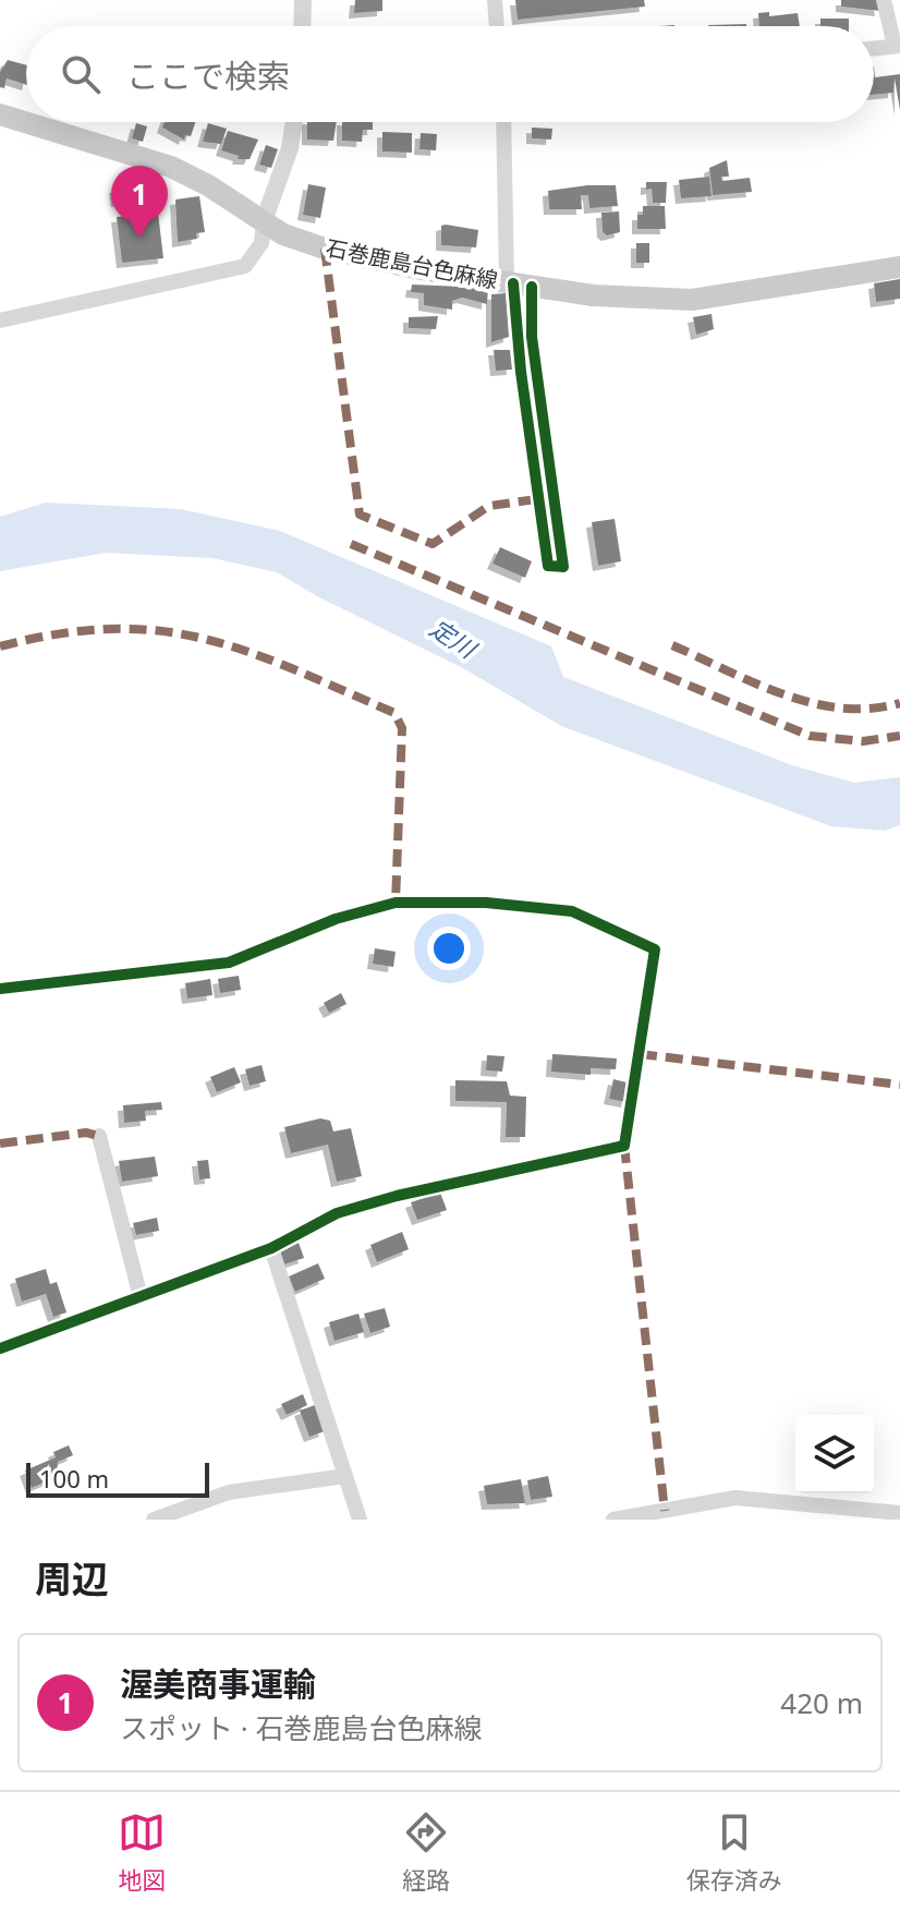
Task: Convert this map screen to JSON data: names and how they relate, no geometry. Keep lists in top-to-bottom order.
{
  "streets": {
    "main road": ["石巻鹿島台色麻線"]
  },
  "water": ["定川"],
  "scale_bar": "100 m",
  "page": {
    "search": "ここで検索",
    "pins": "1",
    "scale": "100 m",
    "heading": "周辺",
    "list": [
      {
        "mark": "1",
        "name": "渥美商事運輸",
        "note": "スポット · 石巻鹿島台色麻線",
        "value": "420 m"
      }
    ],
    "nav": ["地図", "経路", "保存済み"]
  }
}
